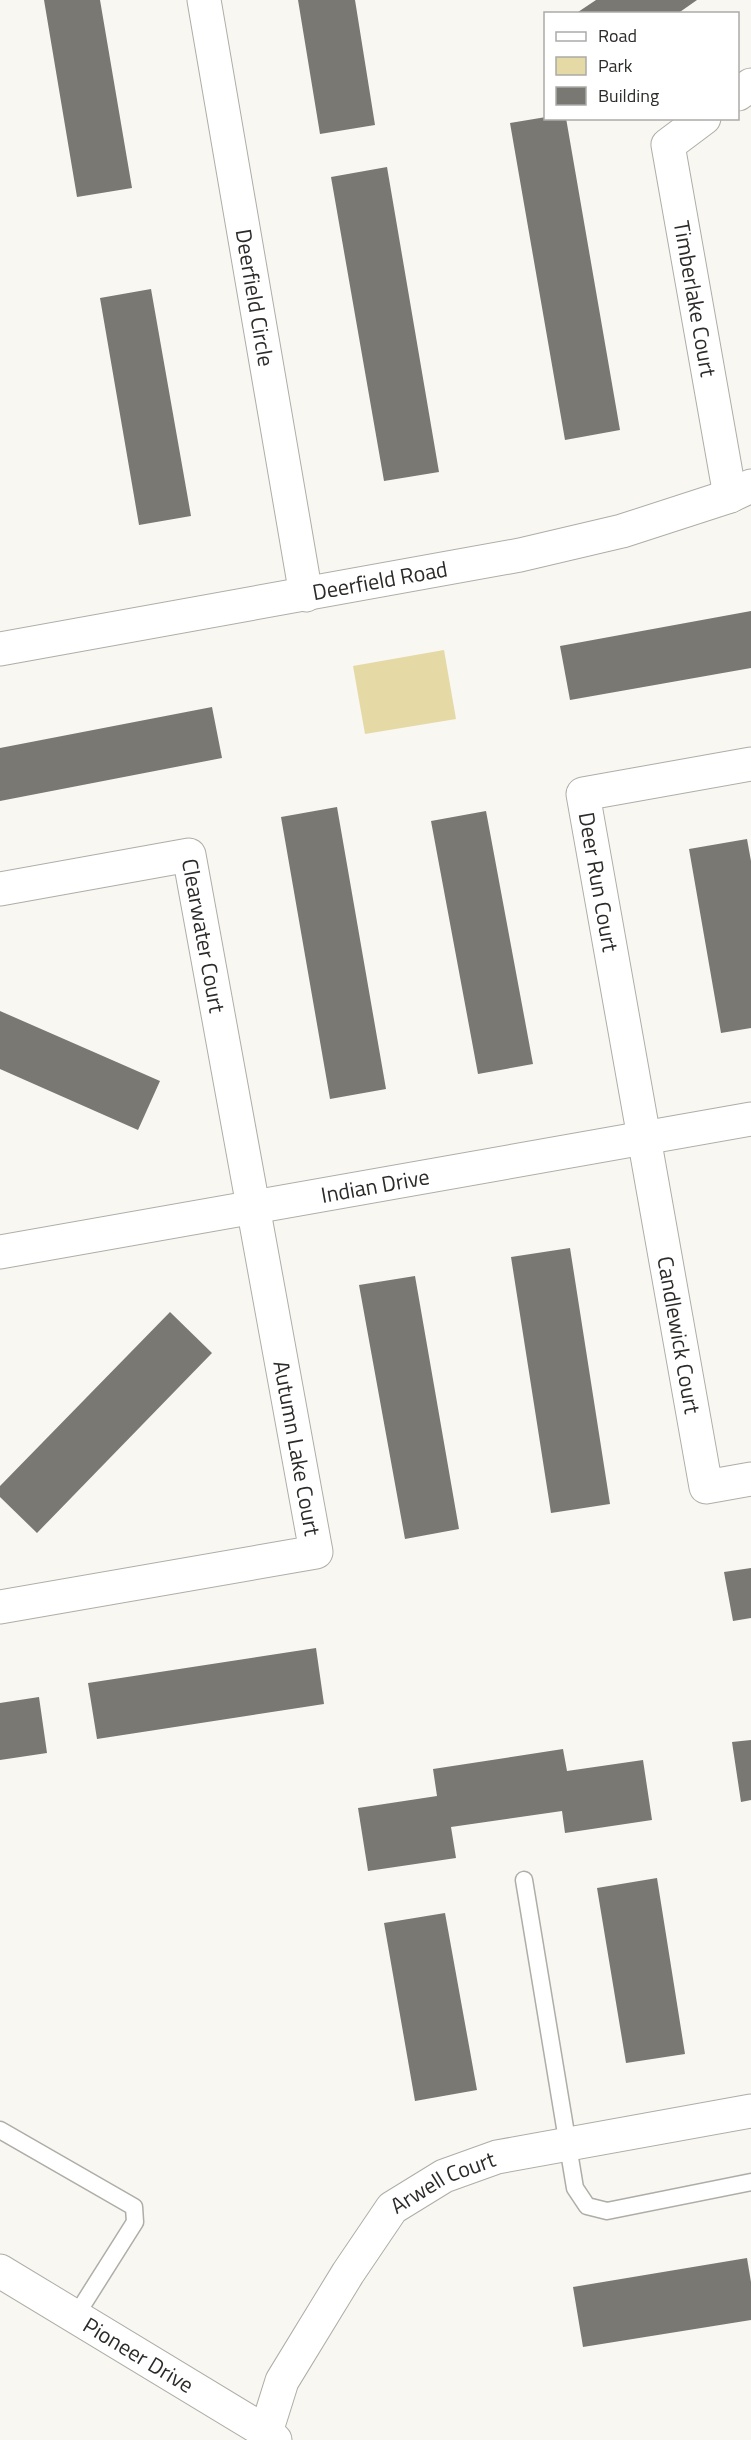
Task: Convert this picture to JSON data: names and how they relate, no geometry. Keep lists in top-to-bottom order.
{
  "streets": {
    "street": [
      "Deerfield Circle",
      "Timberlake Court",
      "Deerfield Road",
      "Deer Run Court",
      "Clearwater Court",
      "Indian Drive",
      "Candlewick Court",
      "Autumn Lake Court",
      "Arwell Court",
      "Pioneer Drive"
    ]
  },
  "crossings": [
    ["Deerfield Circle", "Deerfield Road"],
    ["Timberlake Court", "Deerfield Road"],
    ["Deer Run Court", "Indian Drive"],
    ["Deer Run Court", "Candlewick Court"],
    ["Clearwater Court", "Indian Drive"],
    ["Clearwater Court", "Autumn Lake Court"],
    ["Indian Drive", "Candlewick Court"],
    ["Indian Drive", "Autumn Lake Court"],
    ["Arwell Court", "Pioneer Drive"]
  ],
  "legend": ["Road", "Park", "Building"]
}
